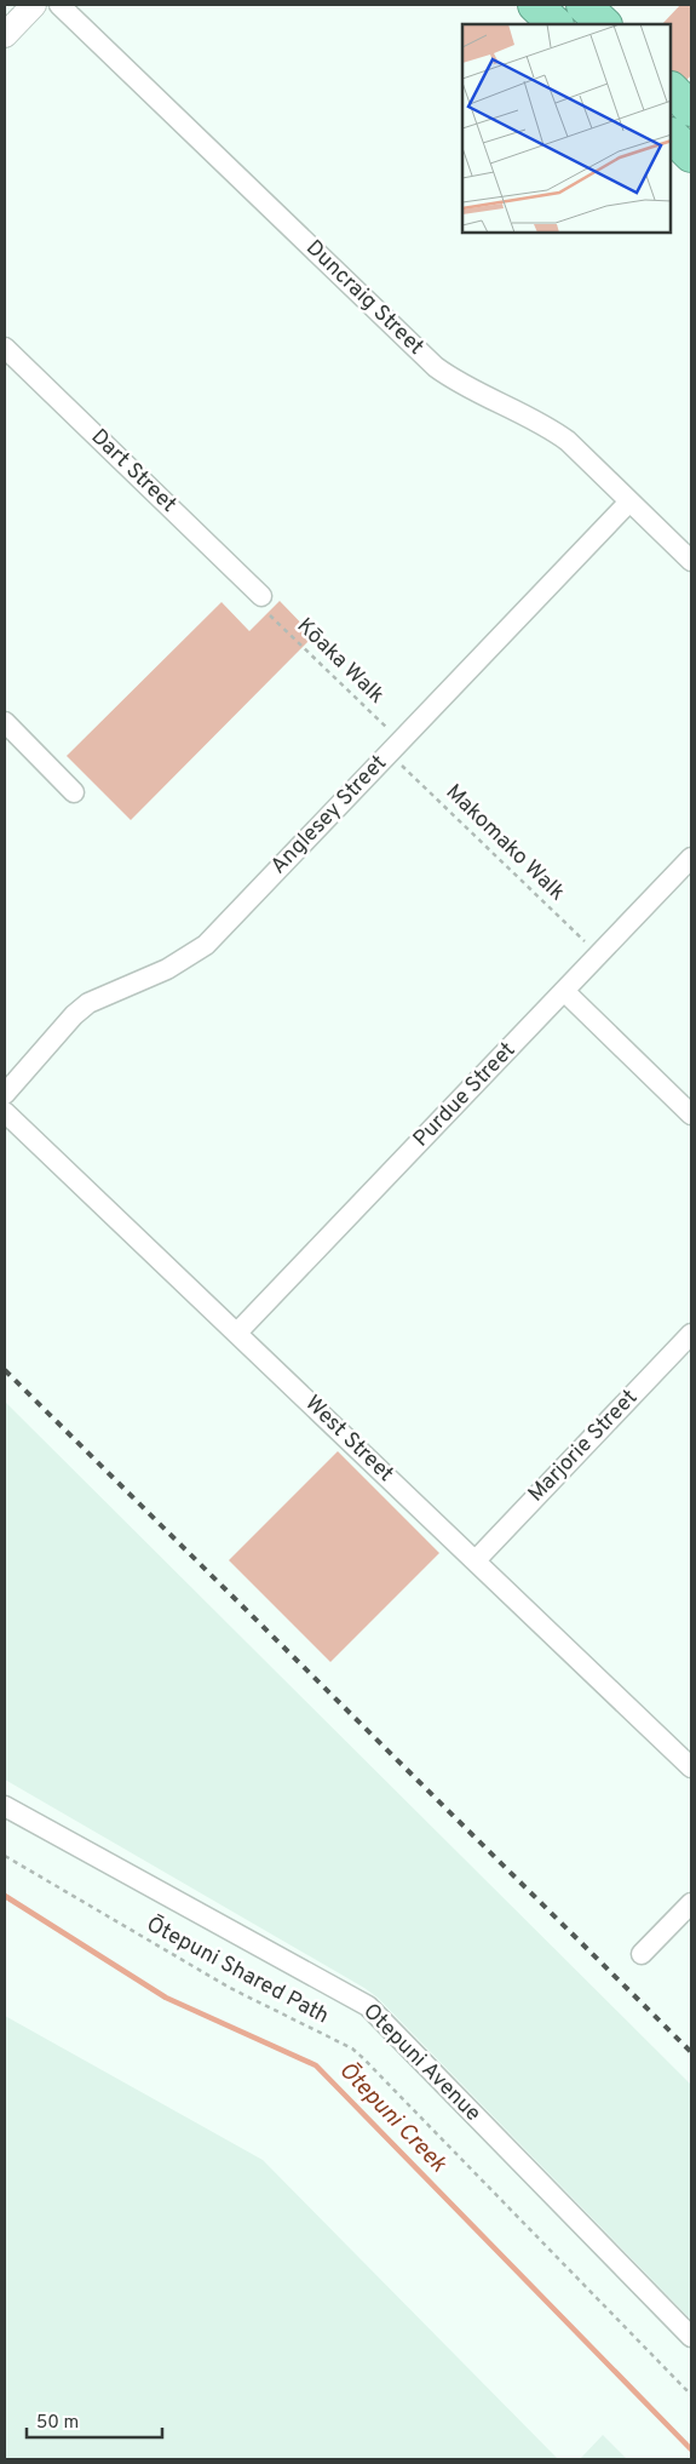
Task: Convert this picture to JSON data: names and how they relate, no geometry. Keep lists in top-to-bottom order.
{
  "streets": {
    "street": [
      "Duncraig Street",
      "Dart Street",
      "Anglesey Street",
      "Purdue Street",
      "West Street",
      "Marjorie Street",
      "Otepuni Avenue"
    ],
    "path": ["Kōaka Walk", "Makomako Walk", "Ōtepuni Shared Path"]
  },
  "crossings": [
    ["Duncraig Street", "Anglesey Street"],
    ["Purdue Street", "West Street"],
    ["West Street", "Marjorie Street"]
  ],
  "water": ["Ōtepuni Creek"],
  "scale_bar": "50 m"
}
